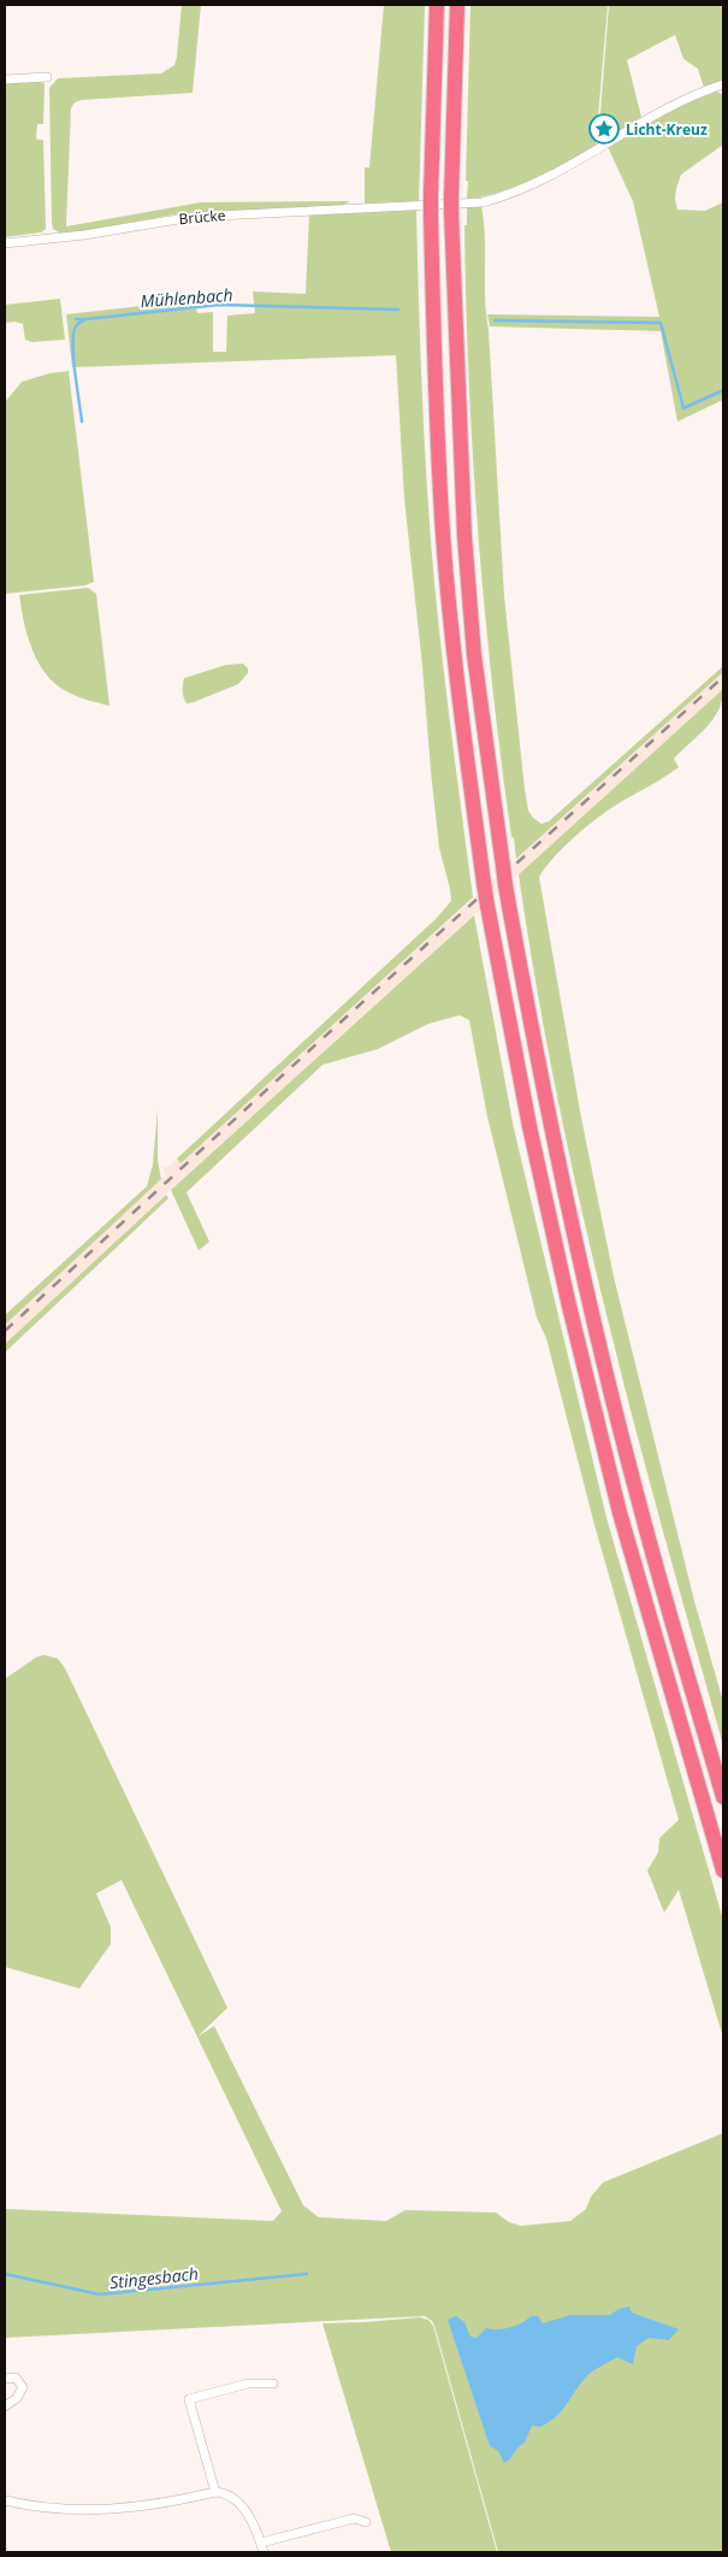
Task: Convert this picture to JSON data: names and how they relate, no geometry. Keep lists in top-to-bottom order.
{
  "streets": {
    "street": ["Brücke"]
  },
  "water": ["Mühlenbach", "Stingesbach"],
  "places": {
    "place": ["Licht-Kreuz"]
  }
}
